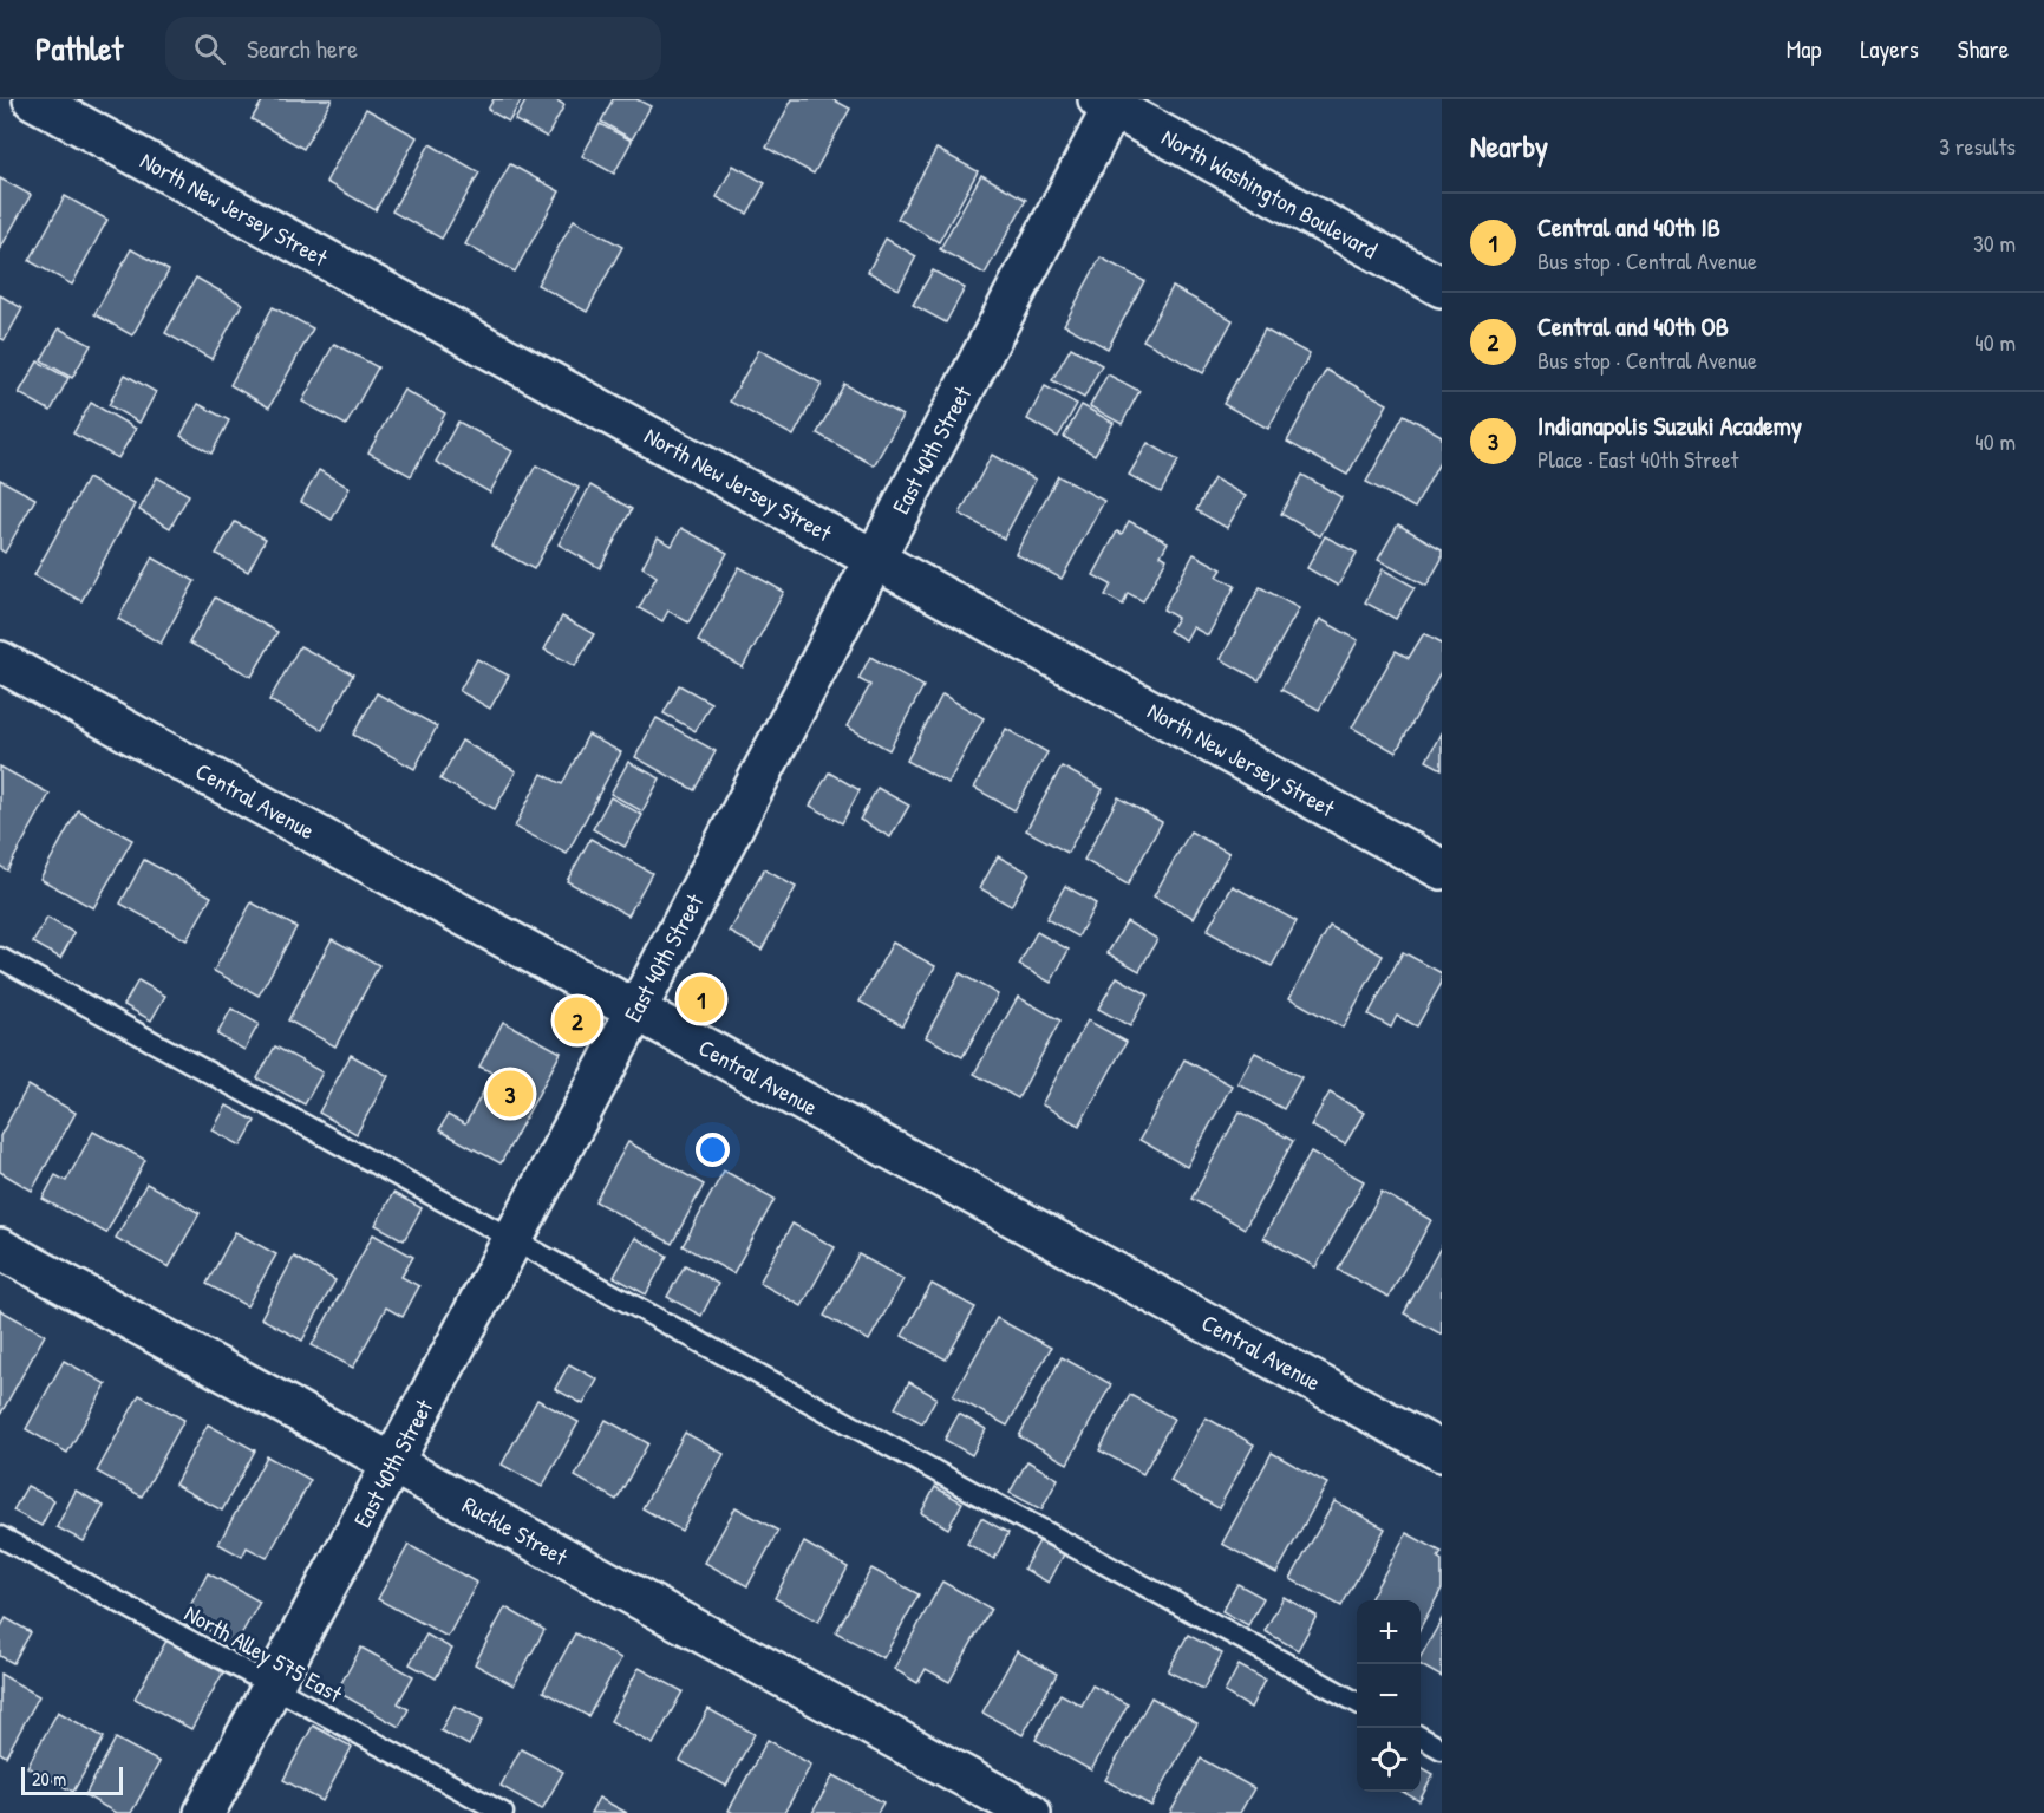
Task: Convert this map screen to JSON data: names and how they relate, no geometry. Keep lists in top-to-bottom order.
{
  "streets": {
    "street": [
      "North Washington Boulevard",
      "North New Jersey Street",
      "East 40th Street",
      "Central Avenue",
      "Ruckle Street"
    ],
    "lane": ["North Alley 575 East"]
  },
  "crossings": [
    ["North Washington Boulevard", "East 40th Street"],
    ["North New Jersey Street", "East 40th Street"],
    ["East 40th Street", "Central Avenue"],
    ["East 40th Street", "Ruckle Street"],
    ["East 40th Street", "North Alley 575 East"]
  ],
  "scale_bar": "20 m",
  "page": {
    "header": "Pathlet",
    "search": "Search here",
    "nav": ["Map", "Layers", "Share"],
    "heading": ["Nearby", "3 results"],
    "list": [
      {
        "mark": "1",
        "name": "Central and 40th IB",
        "note": "Bus stop · Central Avenue",
        "value": "30 m"
      },
      {
        "mark": "2",
        "name": "Central and 40th OB",
        "note": "Bus stop · Central Avenue",
        "value": "40 m"
      },
      {
        "mark": "3",
        "name": "Indianapolis Suzuki Academy",
        "note": "Place · East 40th Street",
        "value": "40 m"
      }
    ],
    "pins": ["1", "2", "3"],
    "map_buttons": ["+", "−"],
    "scale": "20 m"
  }
}
